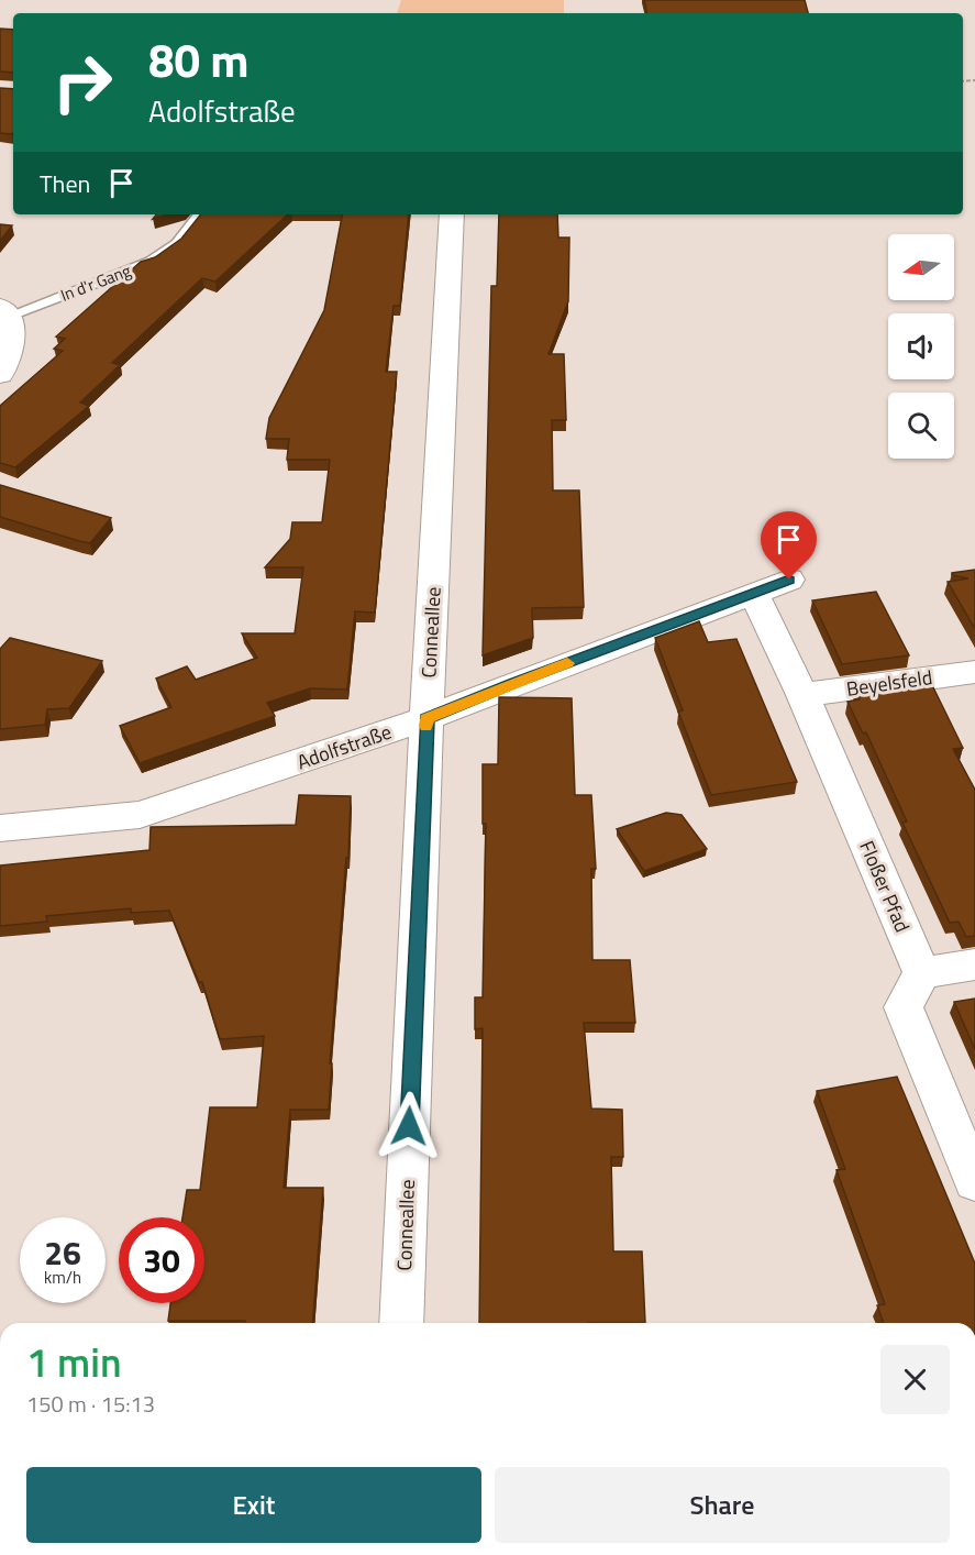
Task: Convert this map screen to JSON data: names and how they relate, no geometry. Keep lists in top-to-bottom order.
{
  "streets": {
    "street": [
      "In d'r Gang",
      "Conneallee",
      "Beyelsfeld",
      "Adolfstraße",
      "Floßer Pfad"
    ]
  },
  "crossings": [
    ["Conneallee", "Adolfstraße"],
    ["Beyelsfeld", "Floßer Pfad"],
    ["Adolfstraße", "Floßer Pfad"]
  ],
  "north": "left",
  "page": {
    "turn": ["80 m", "Adolfstraße"],
    "then": "Then",
    "speed": "26 km/h",
    "limit": "30",
    "heading": ["1 min", "150 m · 15:13"],
    "buttons": ["Exit", "Share"]
  }
}
